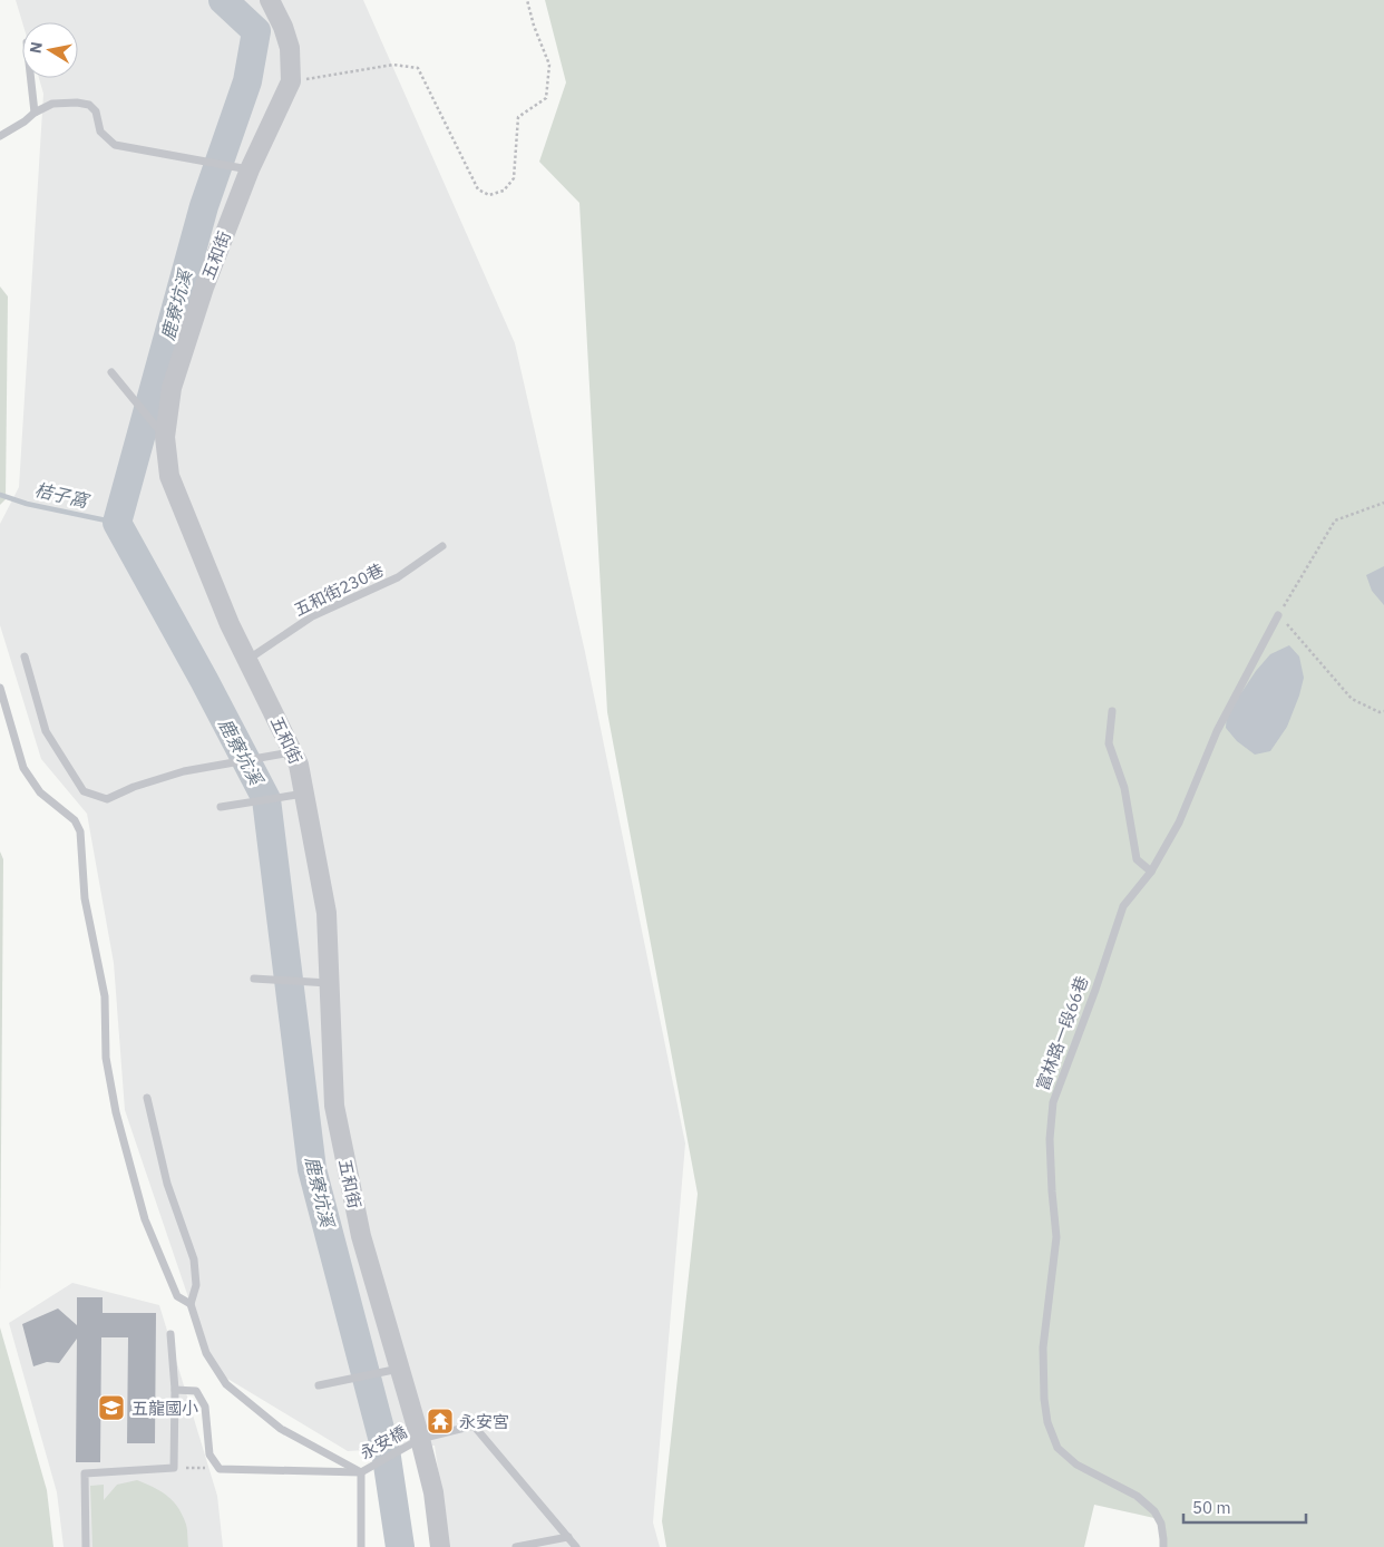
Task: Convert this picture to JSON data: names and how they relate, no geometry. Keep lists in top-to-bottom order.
{
  "streets": {
    "street": ["五和街"],
    "lane": ["五和街230巷", "富林路一段66巷", "永安橋"]
  },
  "crossings": [
    ["五和街", "五和街230巷"],
    ["五和街", "永安橋"]
  ],
  "water": ["鹿寮坑溪", "桔子窩"],
  "places": {
    "school or university": ["五龍國小"],
    "temple": ["永安宮"]
  },
  "scale_bar": "50 m",
  "north": "left"
}
